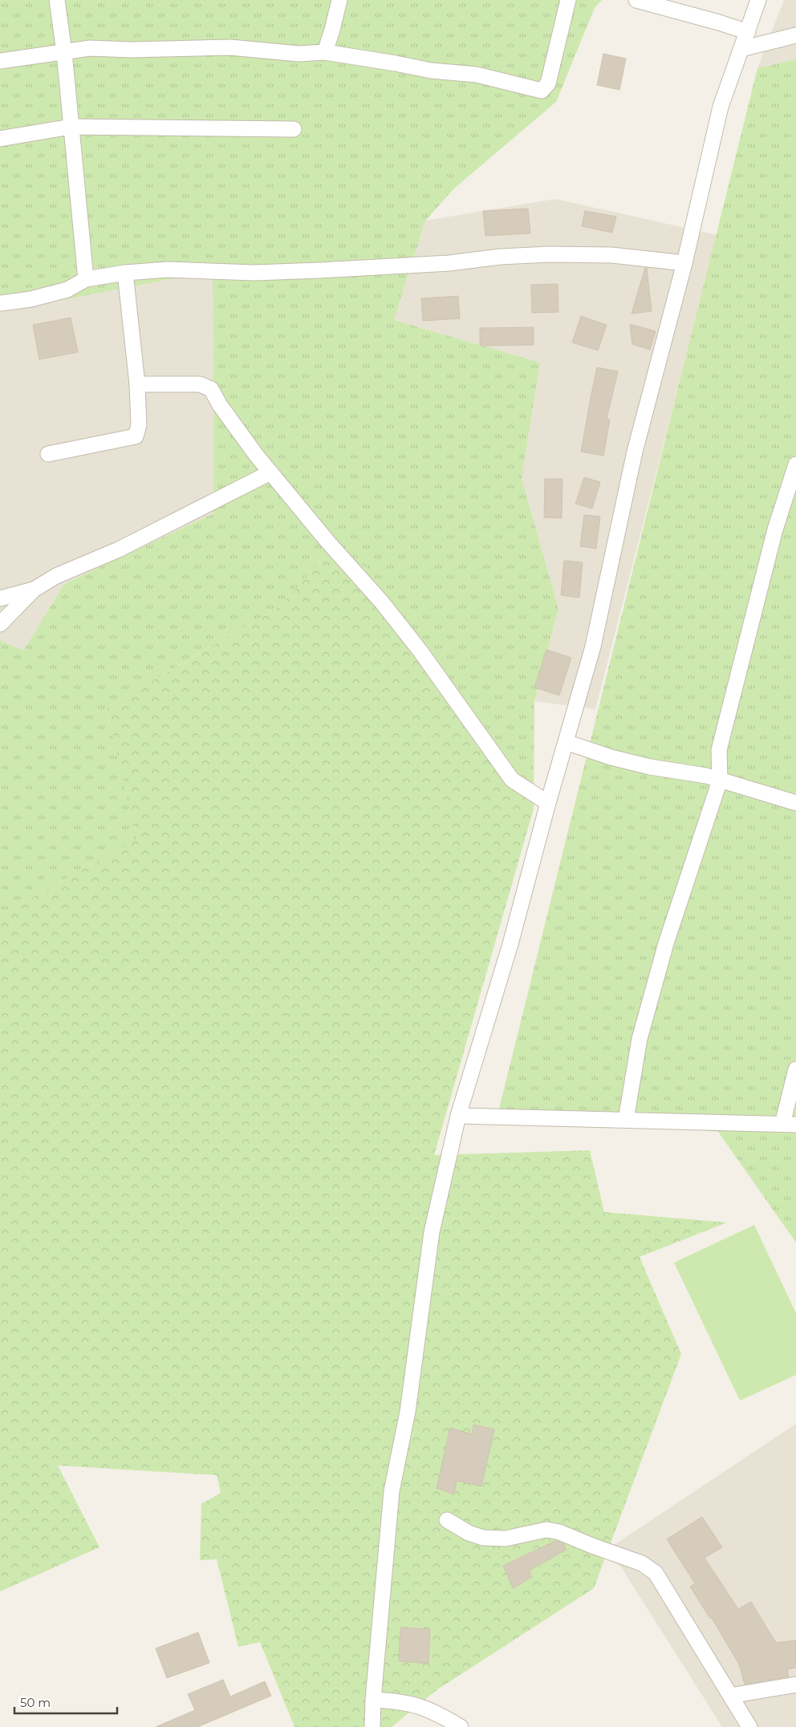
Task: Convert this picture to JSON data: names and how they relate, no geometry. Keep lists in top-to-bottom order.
{
  "scale_bar": "50 m"
}
